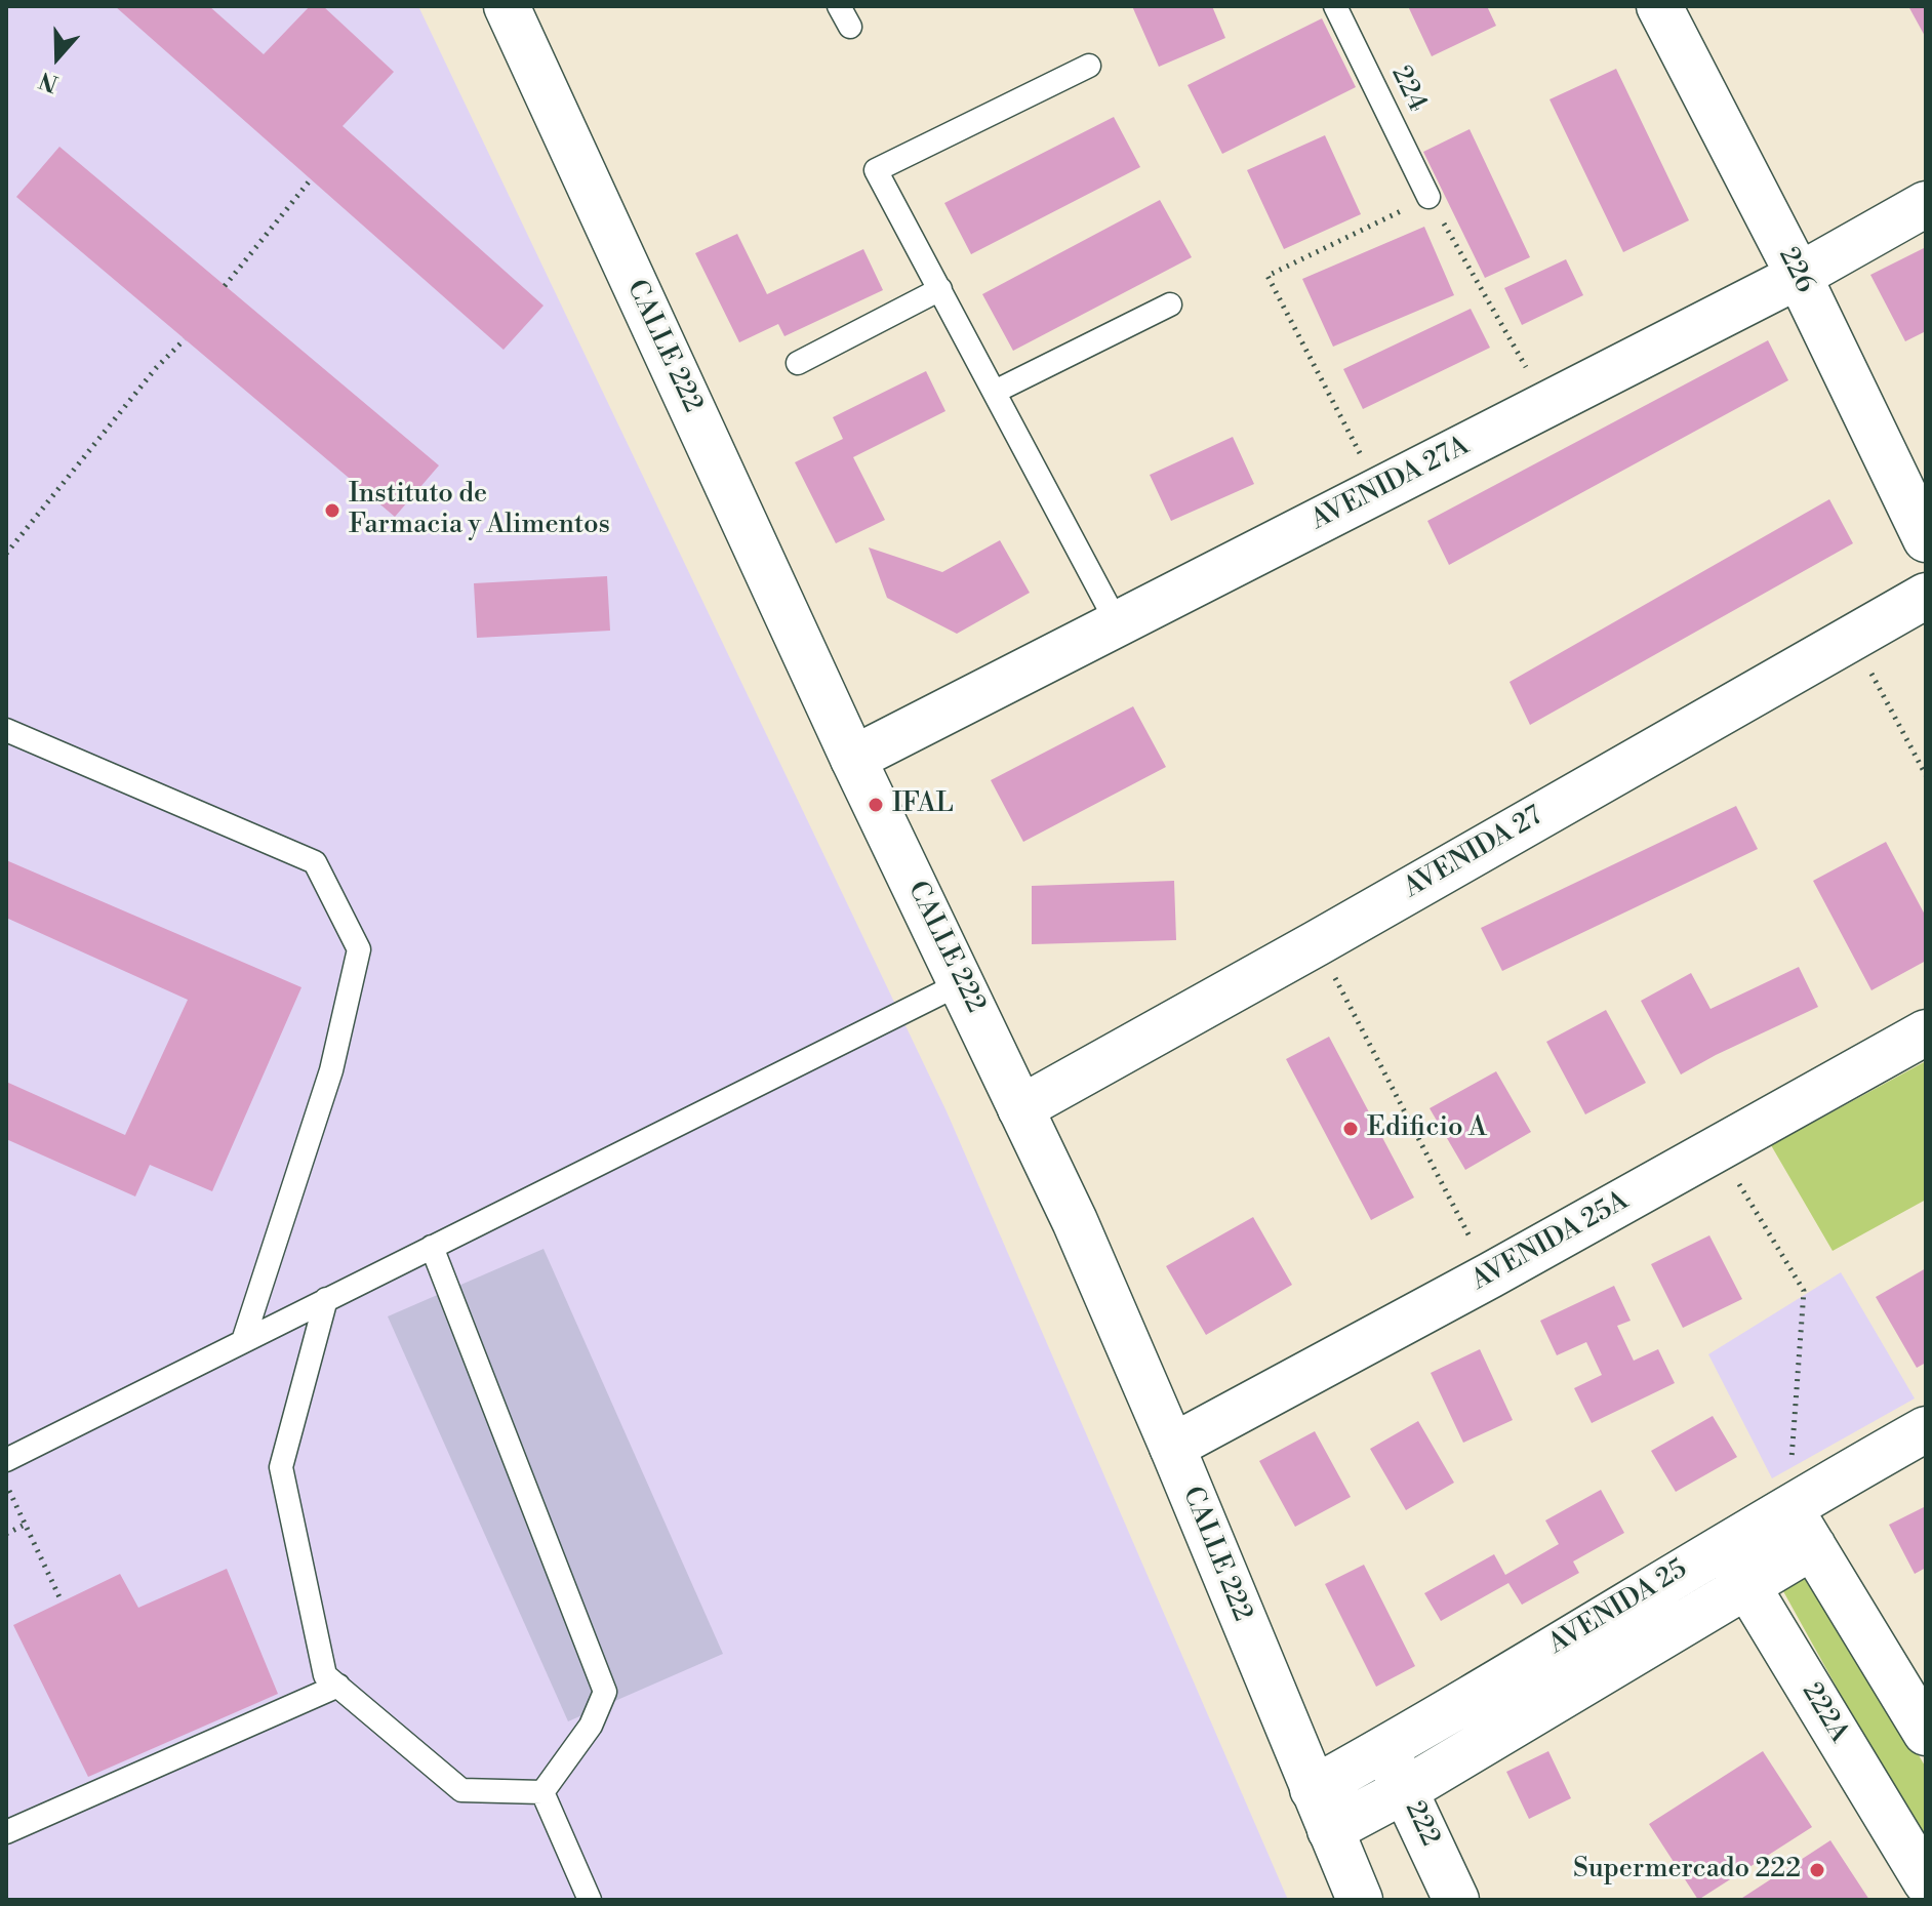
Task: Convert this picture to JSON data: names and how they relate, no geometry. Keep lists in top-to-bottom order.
{
  "streets": {
    "street": [
      "226",
      "CALLE 222",
      "AVENIDA 27A",
      "AVENIDA 27",
      "AVENIDA 25A",
      "AVENIDA 25",
      "222A",
      "222"
    ],
    "lane": ["224"]
  },
  "crossings": [
    ["226", "AVENIDA 27A"],
    ["CALLE 222", "AVENIDA 27A"],
    ["CALLE 222", "AVENIDA 27"],
    ["CALLE 222", "AVENIDA 25A"],
    ["CALLE 222", "AVENIDA 25"],
    ["AVENIDA 25", "222A"],
    ["AVENIDA 25", "222"]
  ],
  "places": [
    "Instituto de Farmacia y Alimentos",
    "IFAL",
    "Edificio A",
    "Supermercado 222"
  ],
  "north": "bottom"
}
